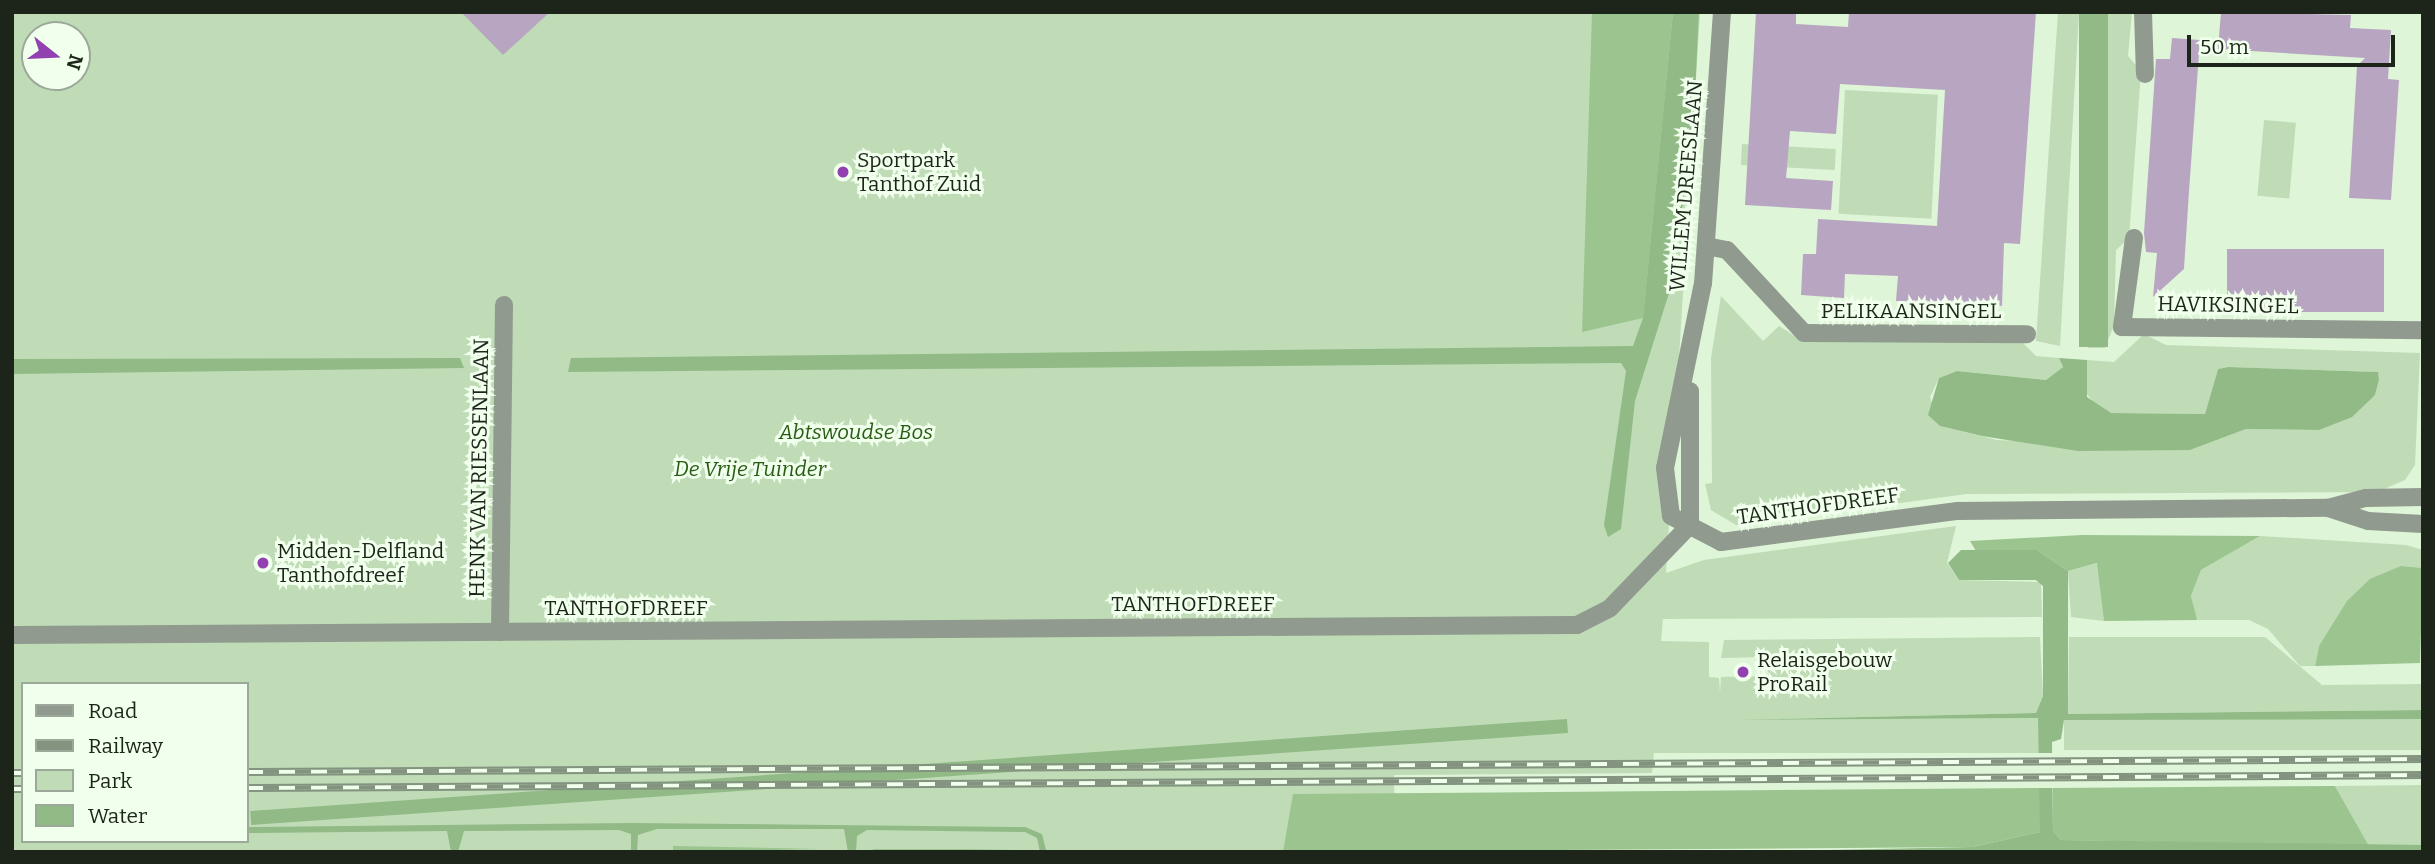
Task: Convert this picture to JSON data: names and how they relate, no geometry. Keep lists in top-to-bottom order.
{
  "streets": {
    "street": [
      "WILLEM DREESLAAN",
      "HAVIKSINGEL",
      "PELIKAANSINGEL",
      "HENK VAN RIESSENLAAN",
      "TANTHOFDREEF"
    ]
  },
  "crossings": [
    ["WILLEM DREESLAAN", "PELIKAANSINGEL"],
    ["WILLEM DREESLAAN", "TANTHOFDREEF"],
    ["HENK VAN RIESSENLAAN", "TANTHOFDREEF"]
  ],
  "parks": ["Abtswoudse Bos", "De Vrije Tuinder"],
  "places": ["Sportpark Tanthof Zuid", "Midden-Delfland Tanthofdreef", "Relaisgebouw ProRail"],
  "legend": [
    "Road",
    "Railway",
    "Park",
    "Water"
  ],
  "scale_bar": "50 m",
  "north": "right"
}
